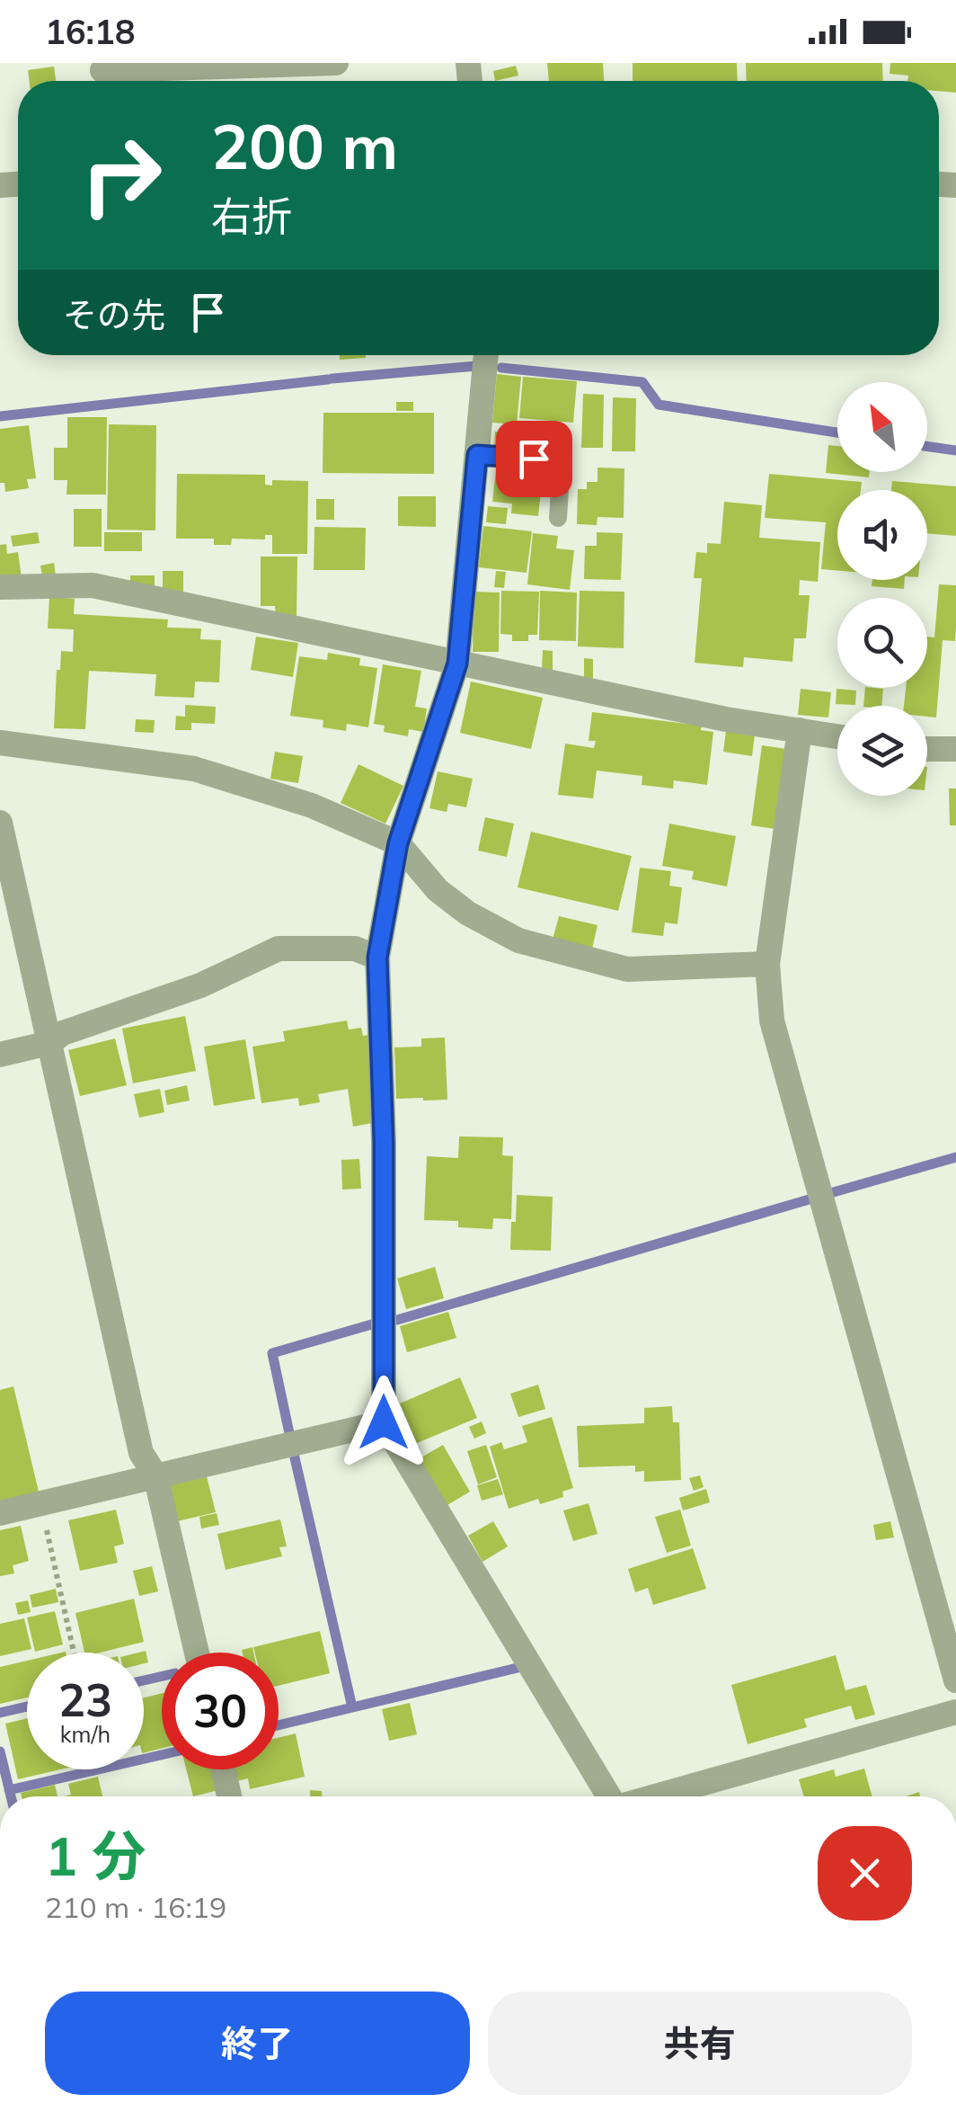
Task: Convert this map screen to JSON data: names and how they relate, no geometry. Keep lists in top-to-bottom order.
{
  "north": "top left",
  "page": {
    "status": "16:18",
    "turn": ["200 m", "右折"],
    "then": "その先",
    "speed": "23 km/h",
    "limit": "30",
    "heading": ["1 分", "210 m · 16:19"],
    "buttons": ["終了", "共有"]
  }
}
